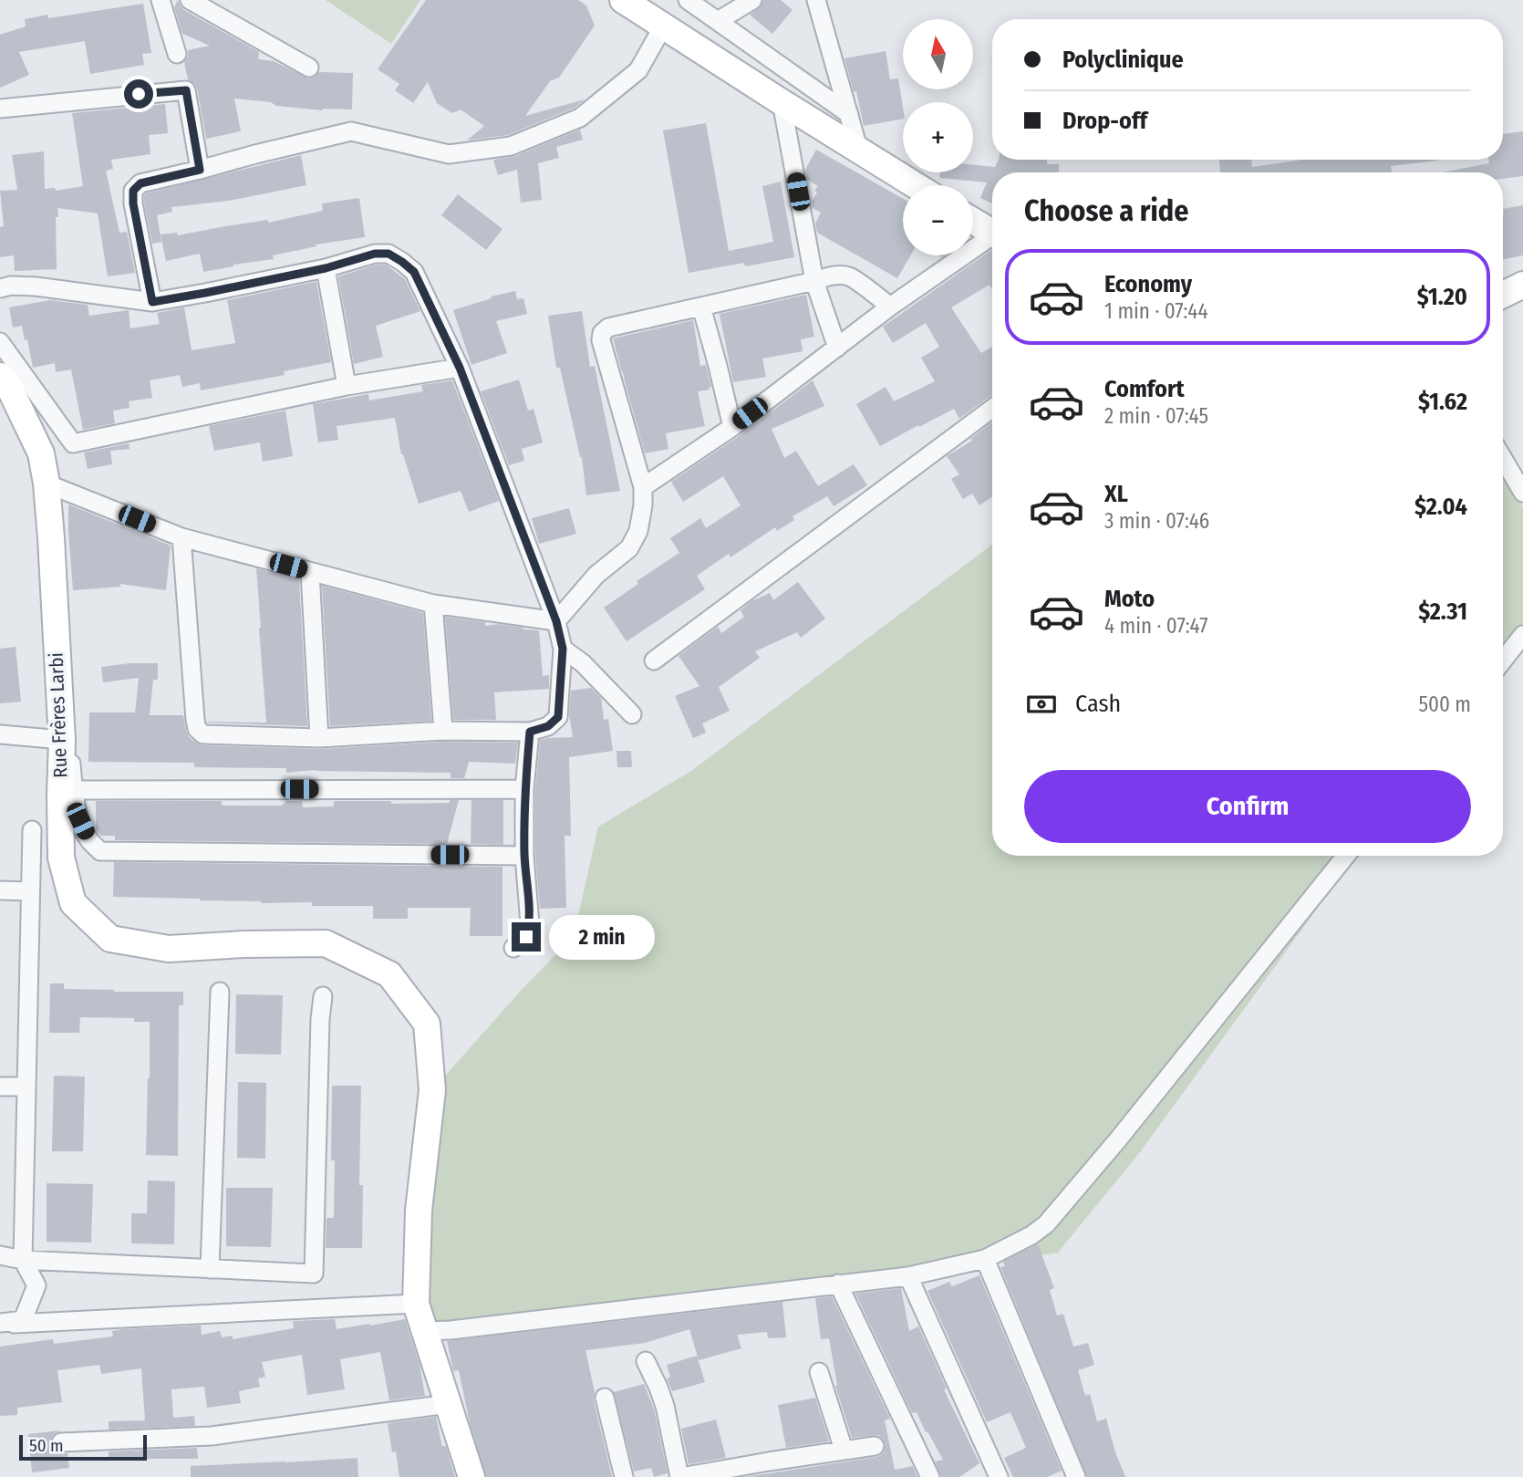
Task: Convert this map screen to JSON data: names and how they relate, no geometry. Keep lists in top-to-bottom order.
{
  "streets": {
    "main road": ["Rue Frères Larbi"]
  },
  "scale_bar": "50 m",
  "north": "top",
  "page": {
    "map_buttons": ["+", "−"],
    "banner": ["Polyclinique", "Drop-off"],
    "heading": "Choose a ride",
    "list": [
      {
        "name": "Economy",
        "note": "1 min · 07:44",
        "value": "$1.20"
      },
      {
        "name": "Comfort",
        "note": "2 min · 07:45",
        "value": "$1.62"
      },
      {
        "name": "XL",
        "note": "3 min · 07:46",
        "value": "$2.04"
      },
      {
        "name": "Moto",
        "note": "4 min · 07:47",
        "value": "$2.31"
      }
    ],
    "pay": ["Cash", "500 m"],
    "buttons": "Confirm",
    "bubble": "2 min",
    "scale": "50 m"
  }
}
